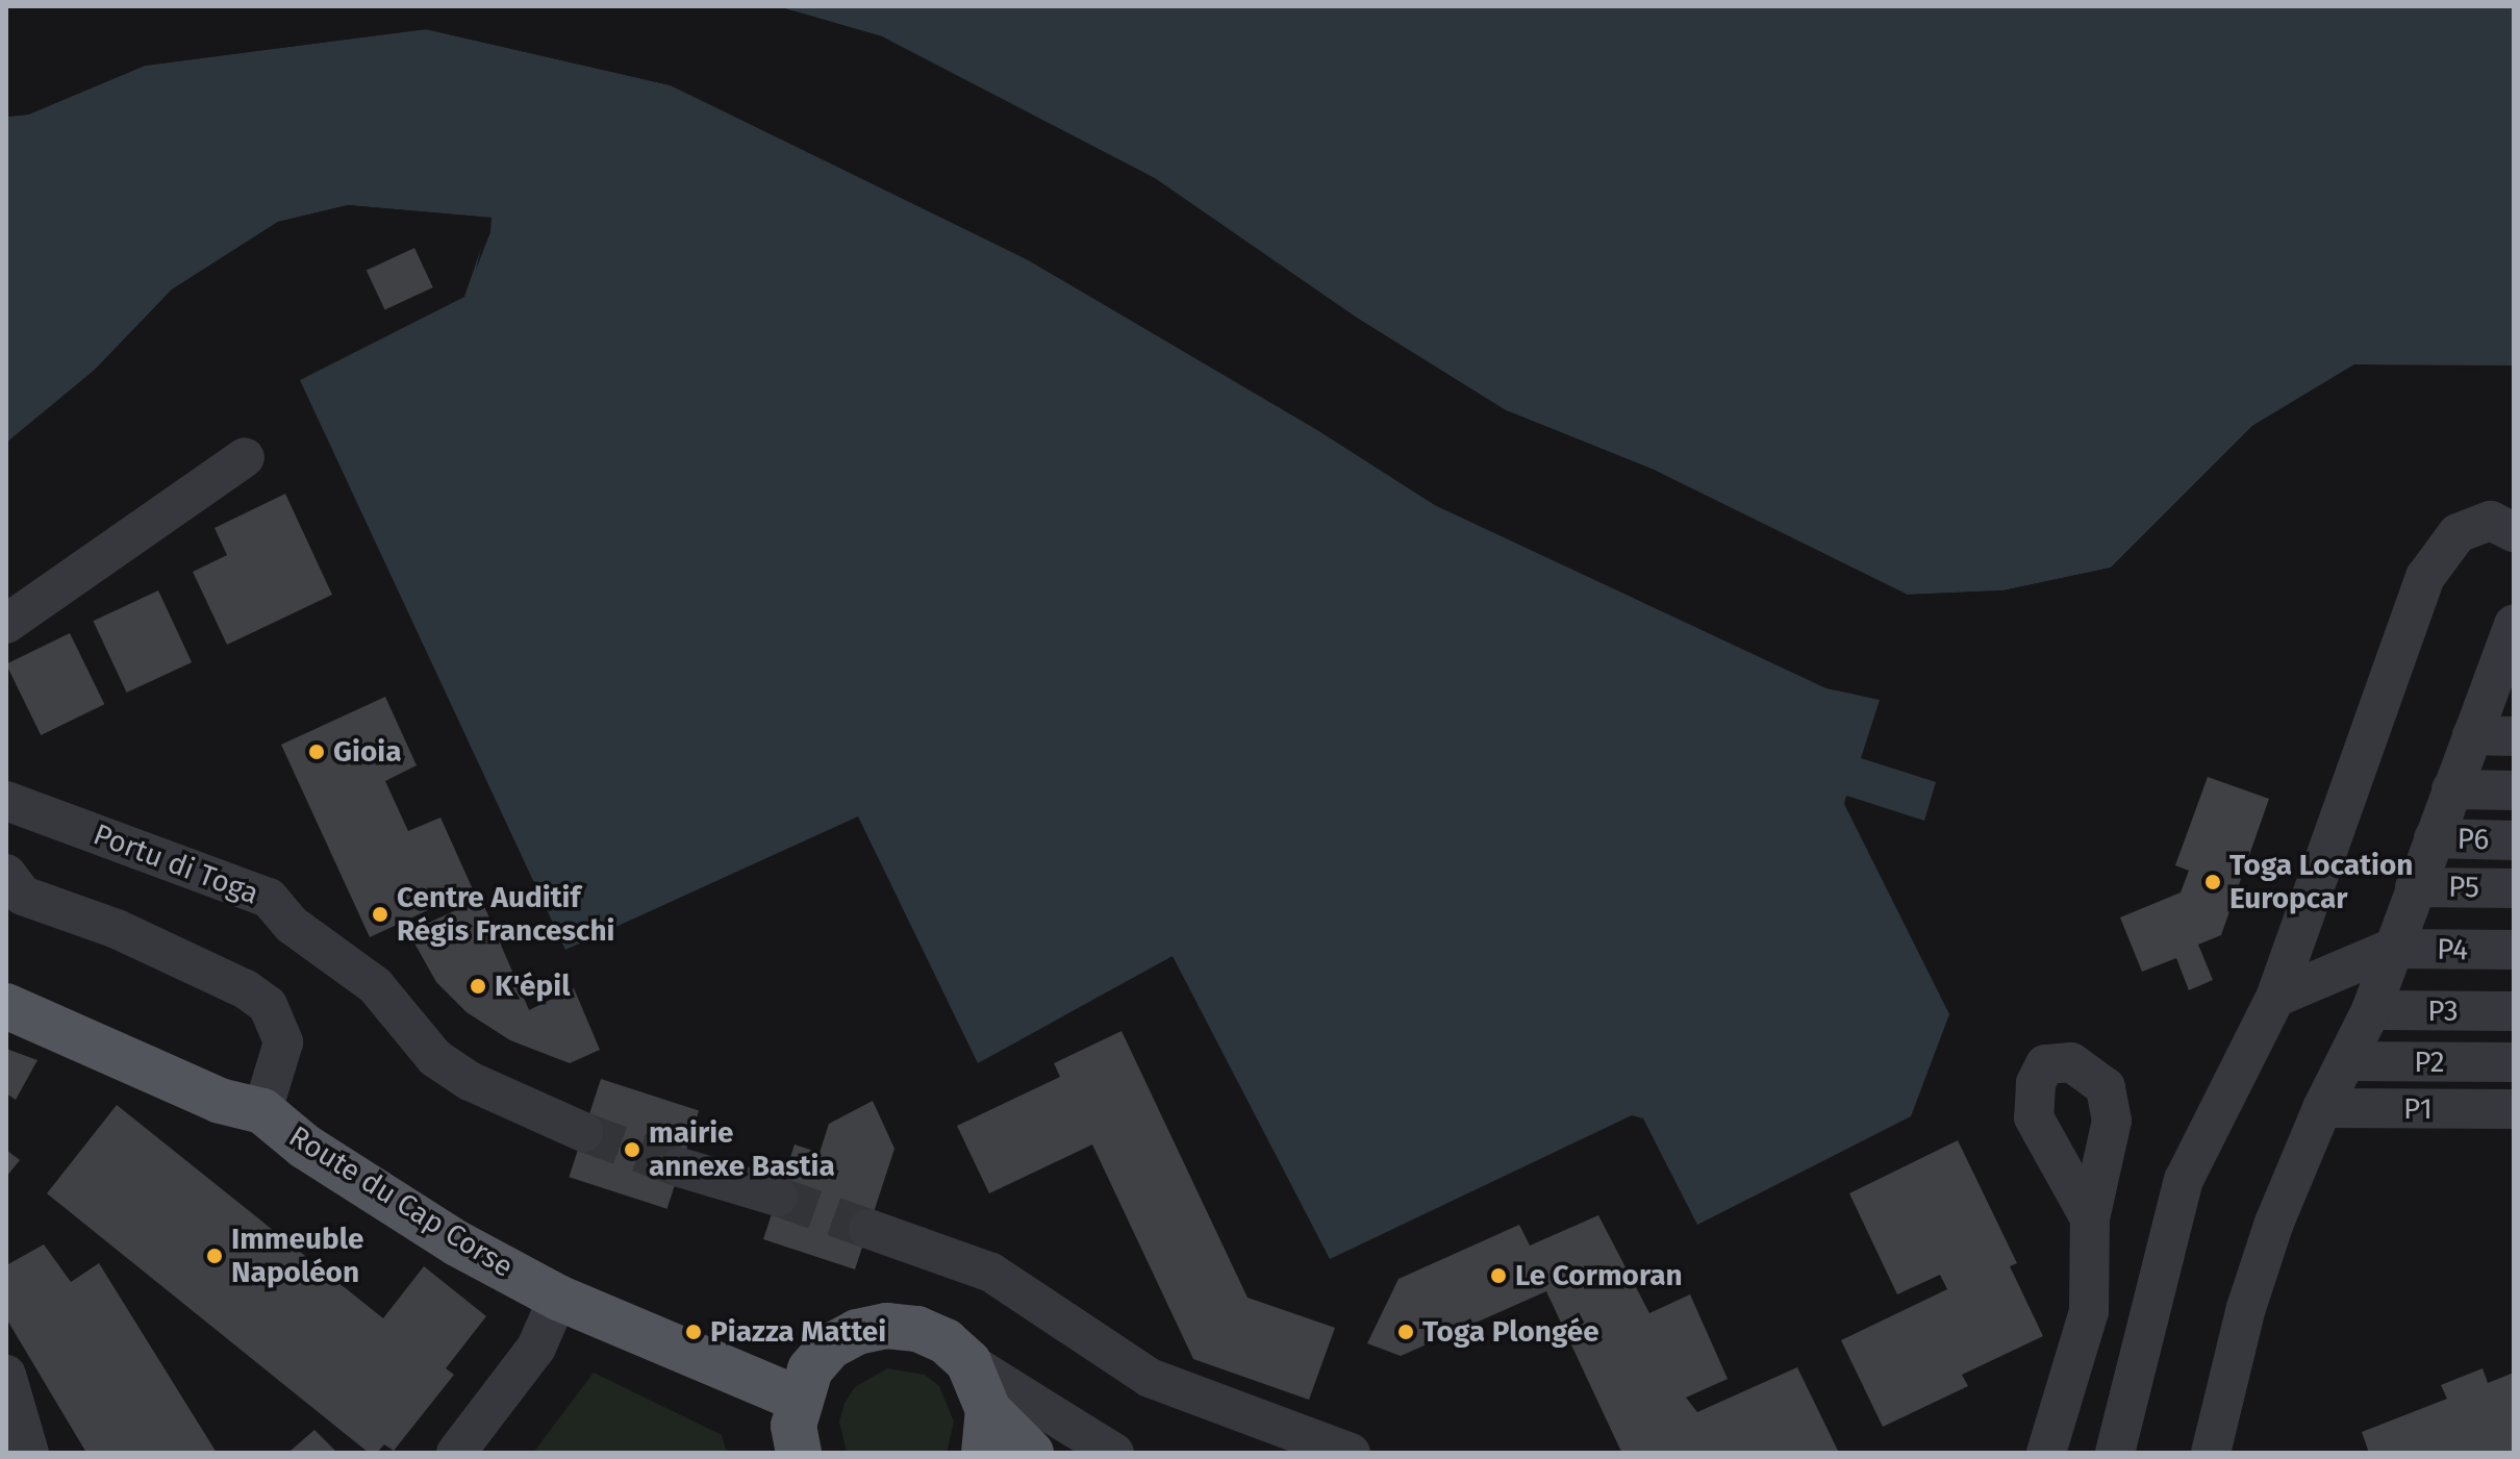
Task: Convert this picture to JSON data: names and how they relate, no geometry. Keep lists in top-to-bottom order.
{
  "streets": {
    "main road": ["Route du Cap Corse"],
    "street": [
      "P6",
      "Portu di Toga",
      "P5",
      "P4",
      "P3",
      "P2",
      "P1"
    ]
  },
  "places": [
    "Gioia",
    "Toga Location Europcar",
    "Centre Auditif Régis Franceschi",
    "K'épil",
    "mairie annexe Bastia",
    "Immeuble Napoléon",
    "Le Cormoran",
    "Piazza Mattei",
    "Toga Plongée"
  ]
}
